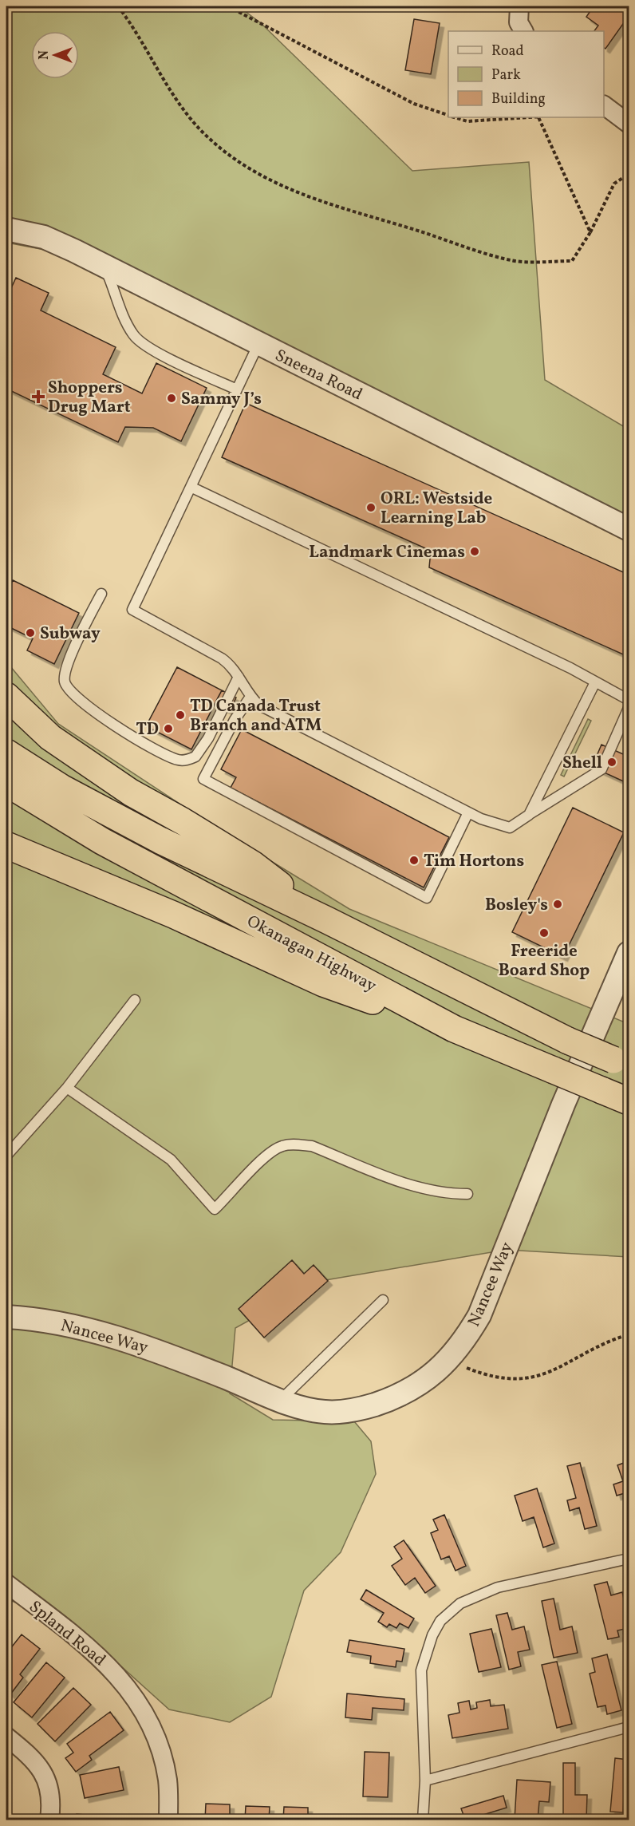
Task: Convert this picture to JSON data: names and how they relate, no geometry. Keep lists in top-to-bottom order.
{
  "streets": {
    "highway": ["Okanagan Highway"],
    "street": ["Sneena Road", "Nancee Way", "Spland Road"]
  },
  "places": {
    "health": ["Shoppers Drug Mart"],
    "other": [
      "Sammy J’s",
      "ORL: Westside Learning Lab",
      "Landmark Cinemas",
      "Subway",
      "TD Canada Trust Branch and ATM",
      "TD",
      "Shell",
      "Tim Hortons",
      "Bosley's",
      "Freeride Board Shop"
    ]
  },
  "legend": ["Road", "Park", "Building"],
  "north": "left"
}
